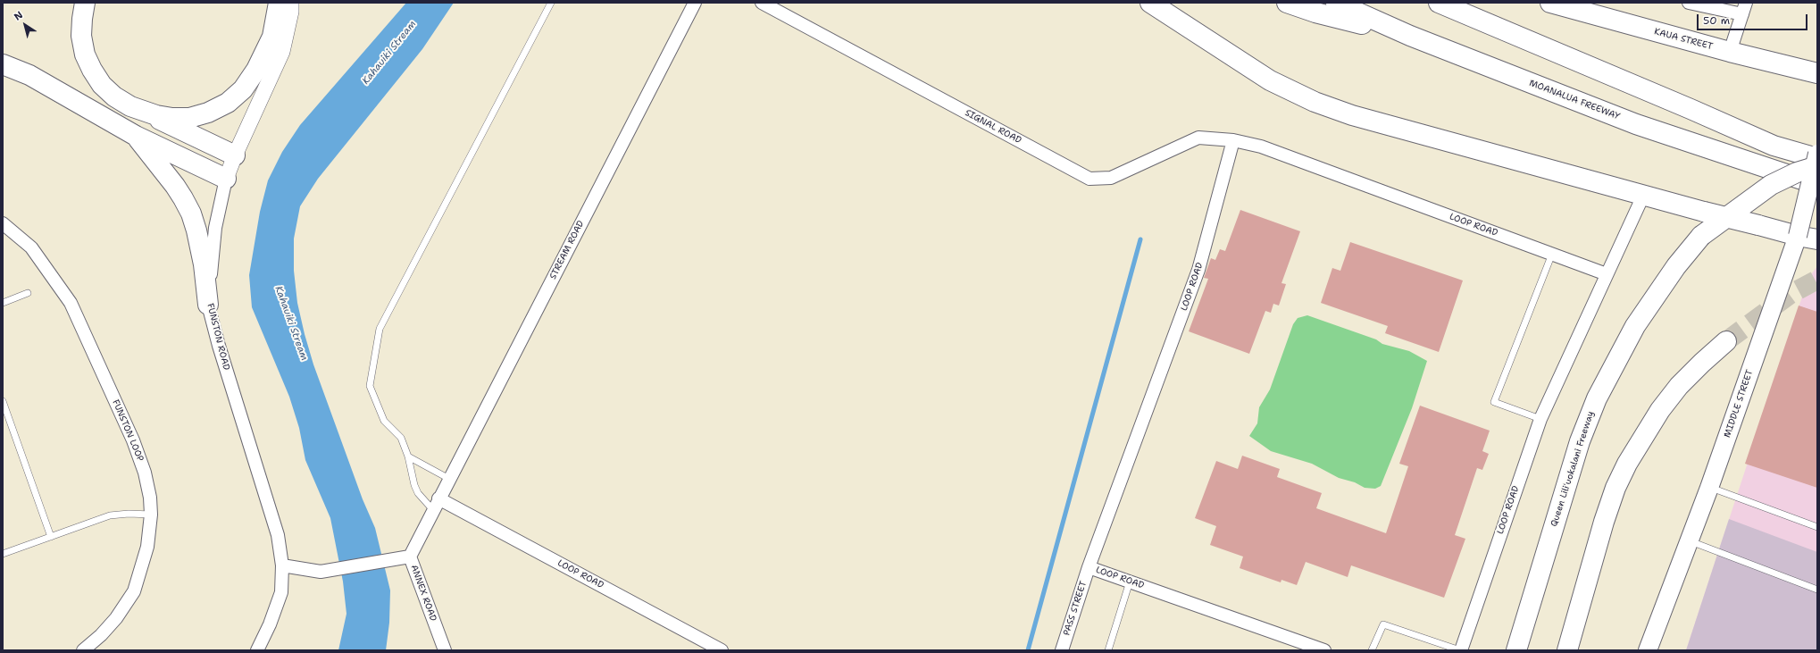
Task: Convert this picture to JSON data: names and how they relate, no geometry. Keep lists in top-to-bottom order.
{
  "streets": {
    "main road": [
      "KAUA STREET",
      "MOANALUA FREEWAY",
      "MIDDLE STREET",
      "Queen Liliʻuokalani Freeway"
    ],
    "street": [
      "SIGNAL ROAD",
      "LOOP ROAD",
      "STREAM ROAD",
      "FUNSTON ROAD",
      "FUNSTON LOOP",
      "ANNEX ROAD",
      "PASS STREET"
    ]
  },
  "crossings": [
    ["SIGNAL ROAD", "LOOP ROAD"],
    ["LOOP ROAD", "STREAM ROAD"],
    ["LOOP ROAD", "ANNEX ROAD"],
    ["LOOP ROAD", "PASS STREET"],
    ["STREAM ROAD", "ANNEX ROAD"]
  ],
  "water": ["Kahauiki Stream"],
  "scale_bar": "50 m",
  "north": "top left"
}
